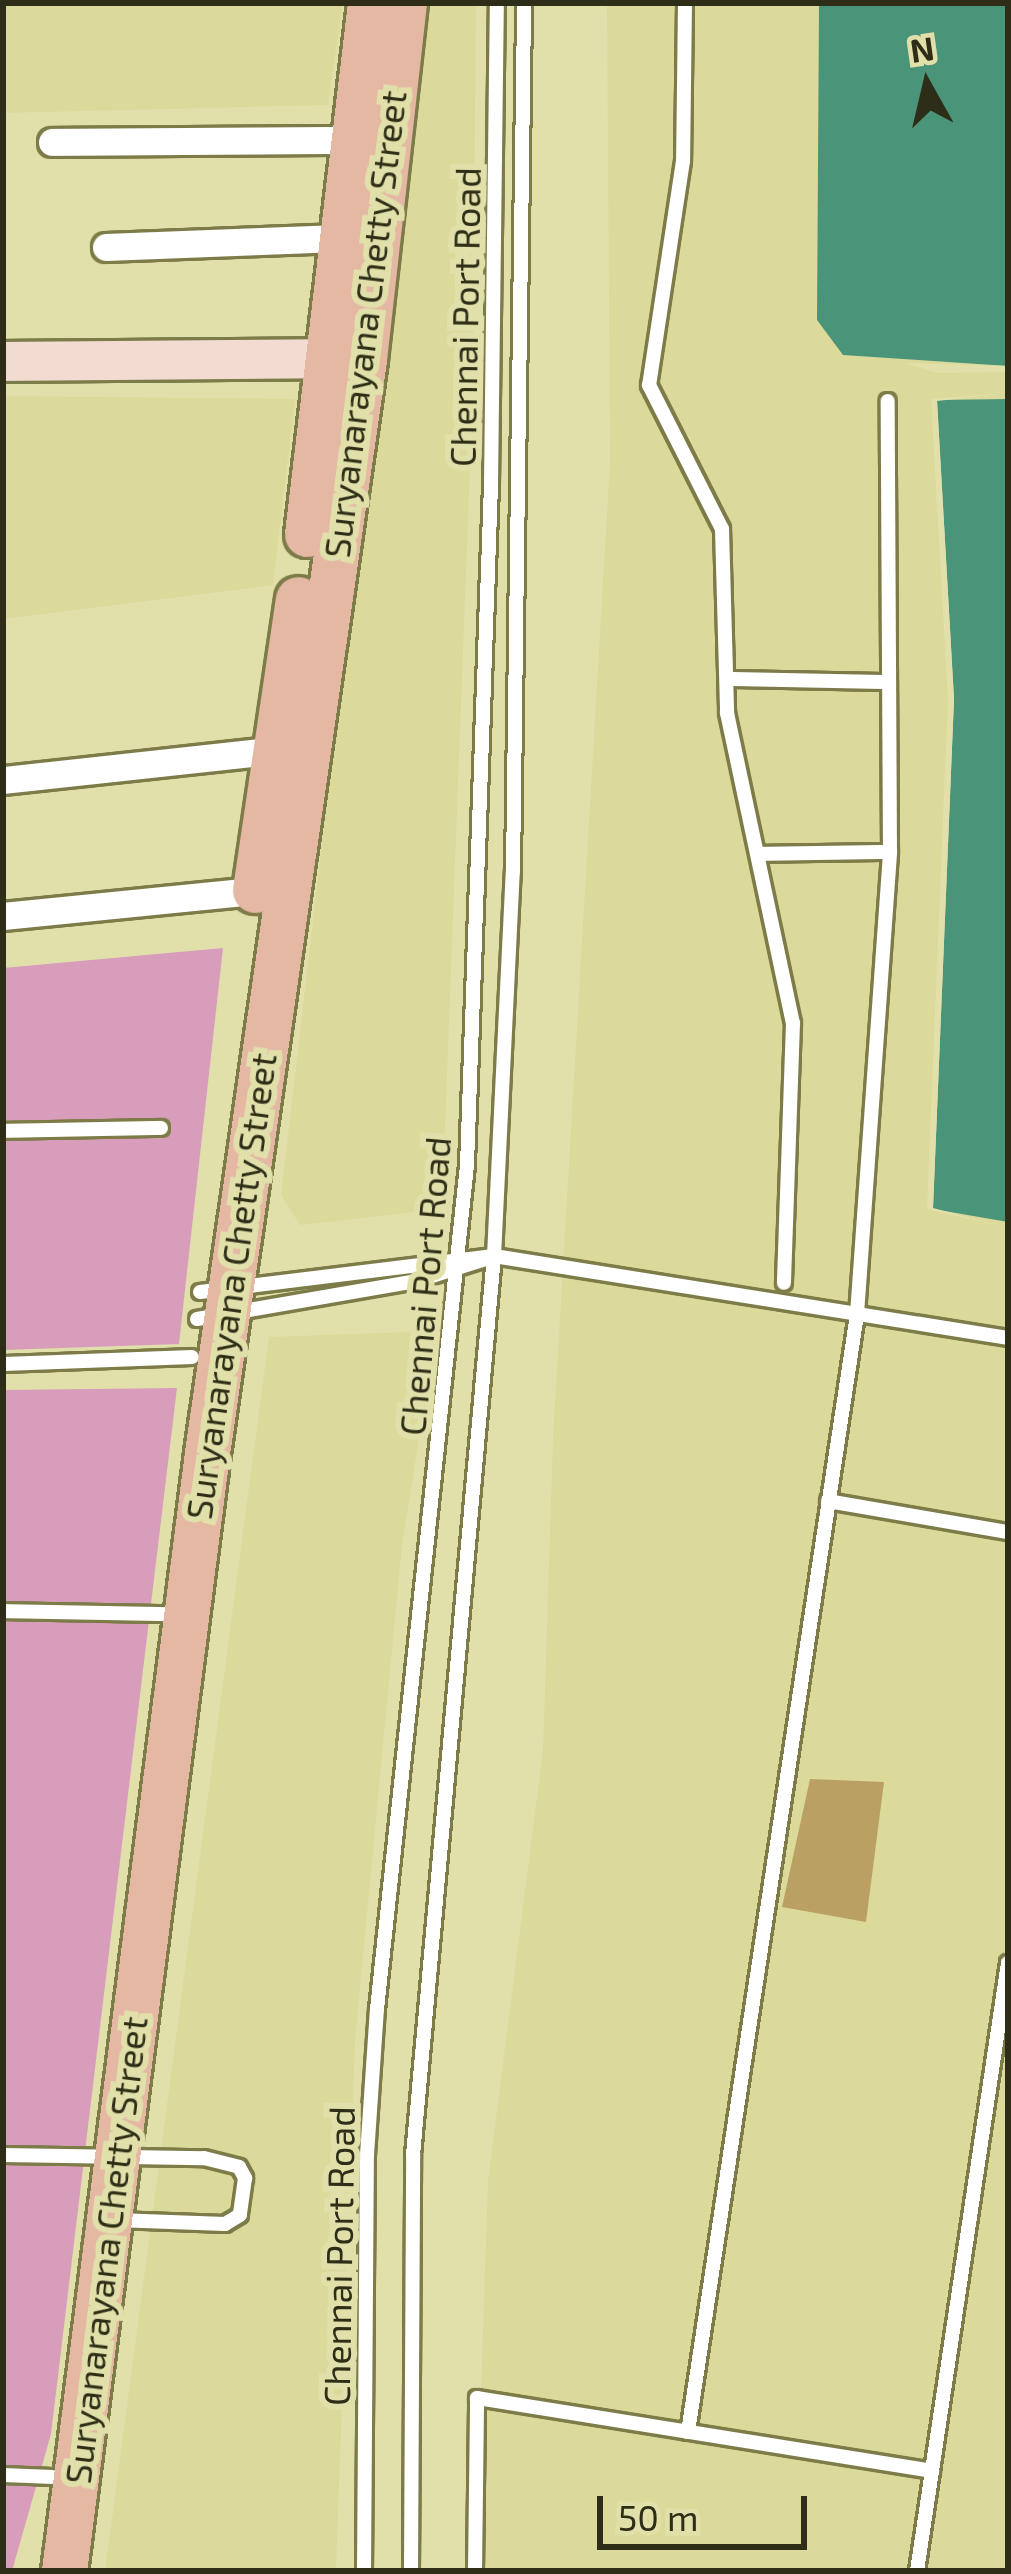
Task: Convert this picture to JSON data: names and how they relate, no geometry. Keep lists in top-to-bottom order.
{
  "streets": {
    "main road": ["Suryanarayana Chetty Street"],
    "lane": ["Chennai Port Road"]
  },
  "scale_bar": "50 m",
  "north": "top"
}
